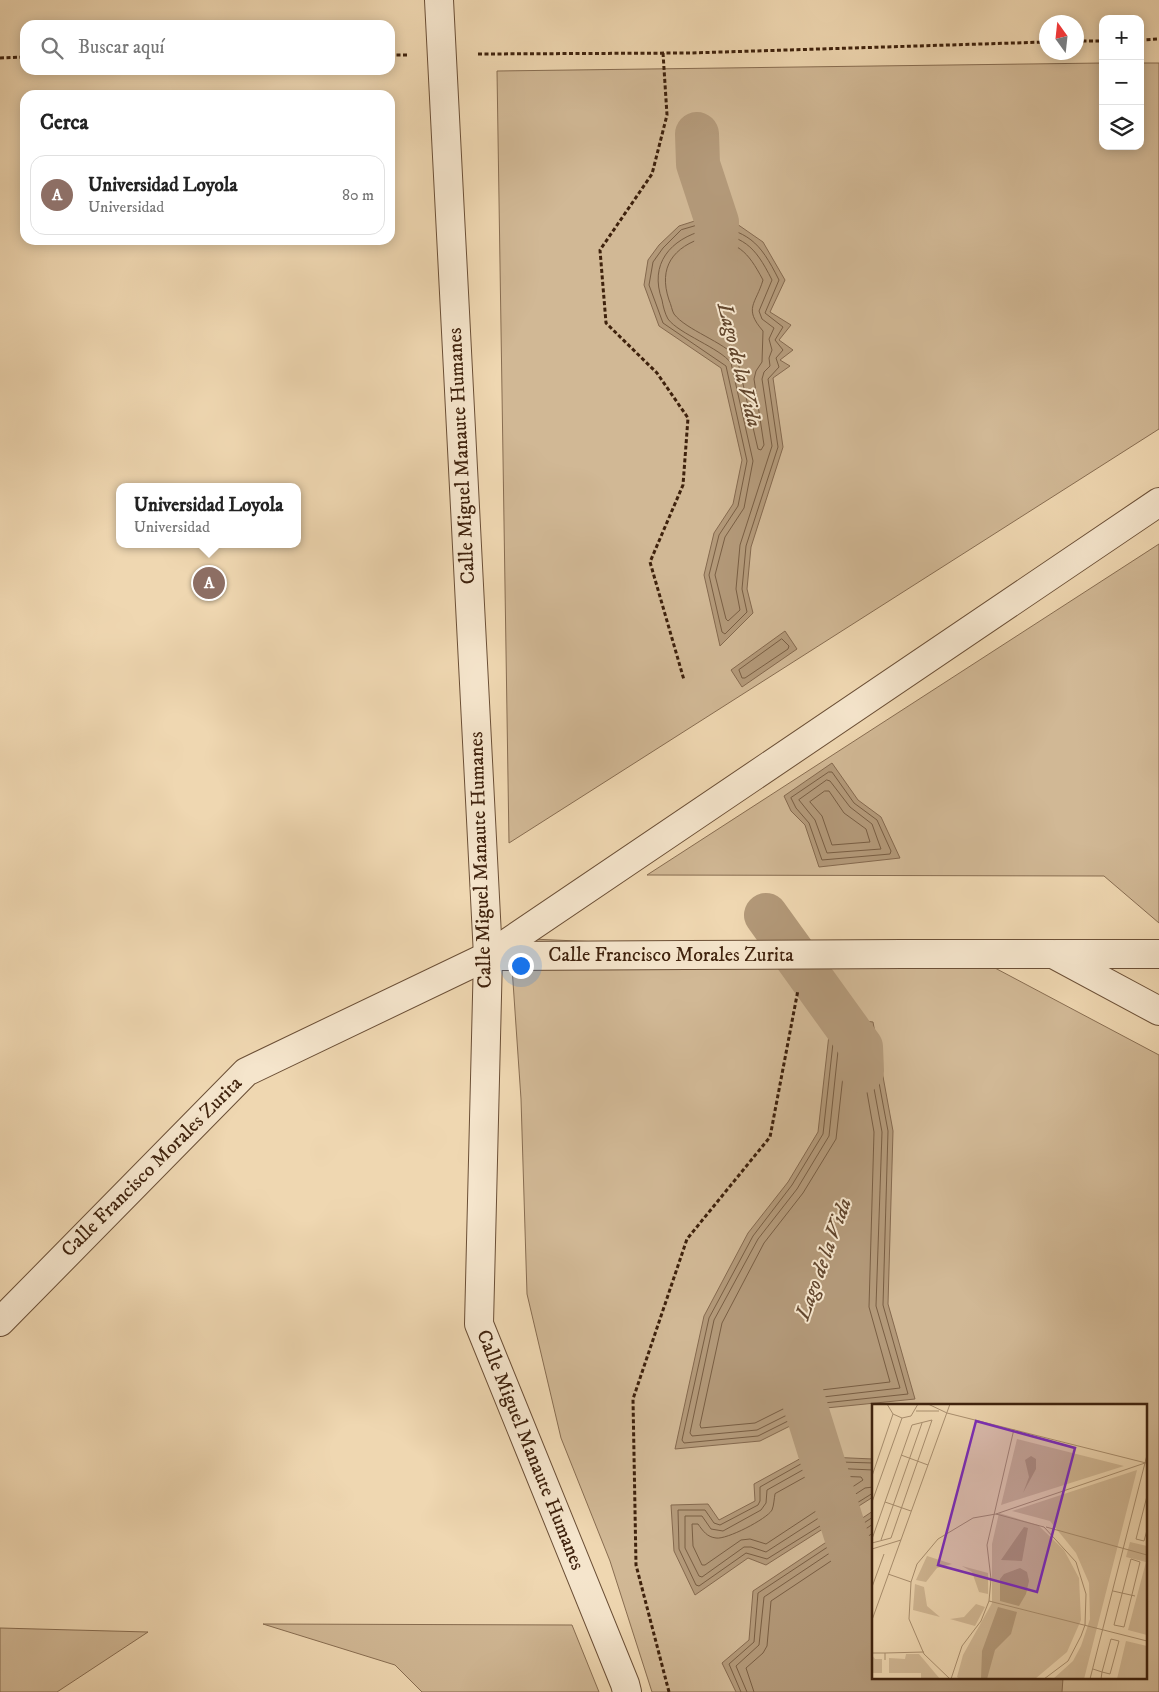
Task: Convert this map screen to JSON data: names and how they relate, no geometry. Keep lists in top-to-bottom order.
{
  "streets": {
    "street": ["Calle Miguel Manaute Humanes", "Calle Francisco Morales Zurita"]
  },
  "crossings": [
    ["Calle Miguel Manaute Humanes", "Calle Francisco Morales Zurita"]
  ],
  "water": ["Lago de la Vida"],
  "north": "top",
  "page": {
    "map_buttons": ["+", "−"],
    "search": "Buscar aquí",
    "heading": "Cerca",
    "list": [
      {
        "mark": "A",
        "name": "Universidad Loyola",
        "note": "Universidad",
        "value": "80 m"
      }
    ],
    "popup": ["Universidad Loyola", "Universidad"],
    "pins": "A"
  }
}
